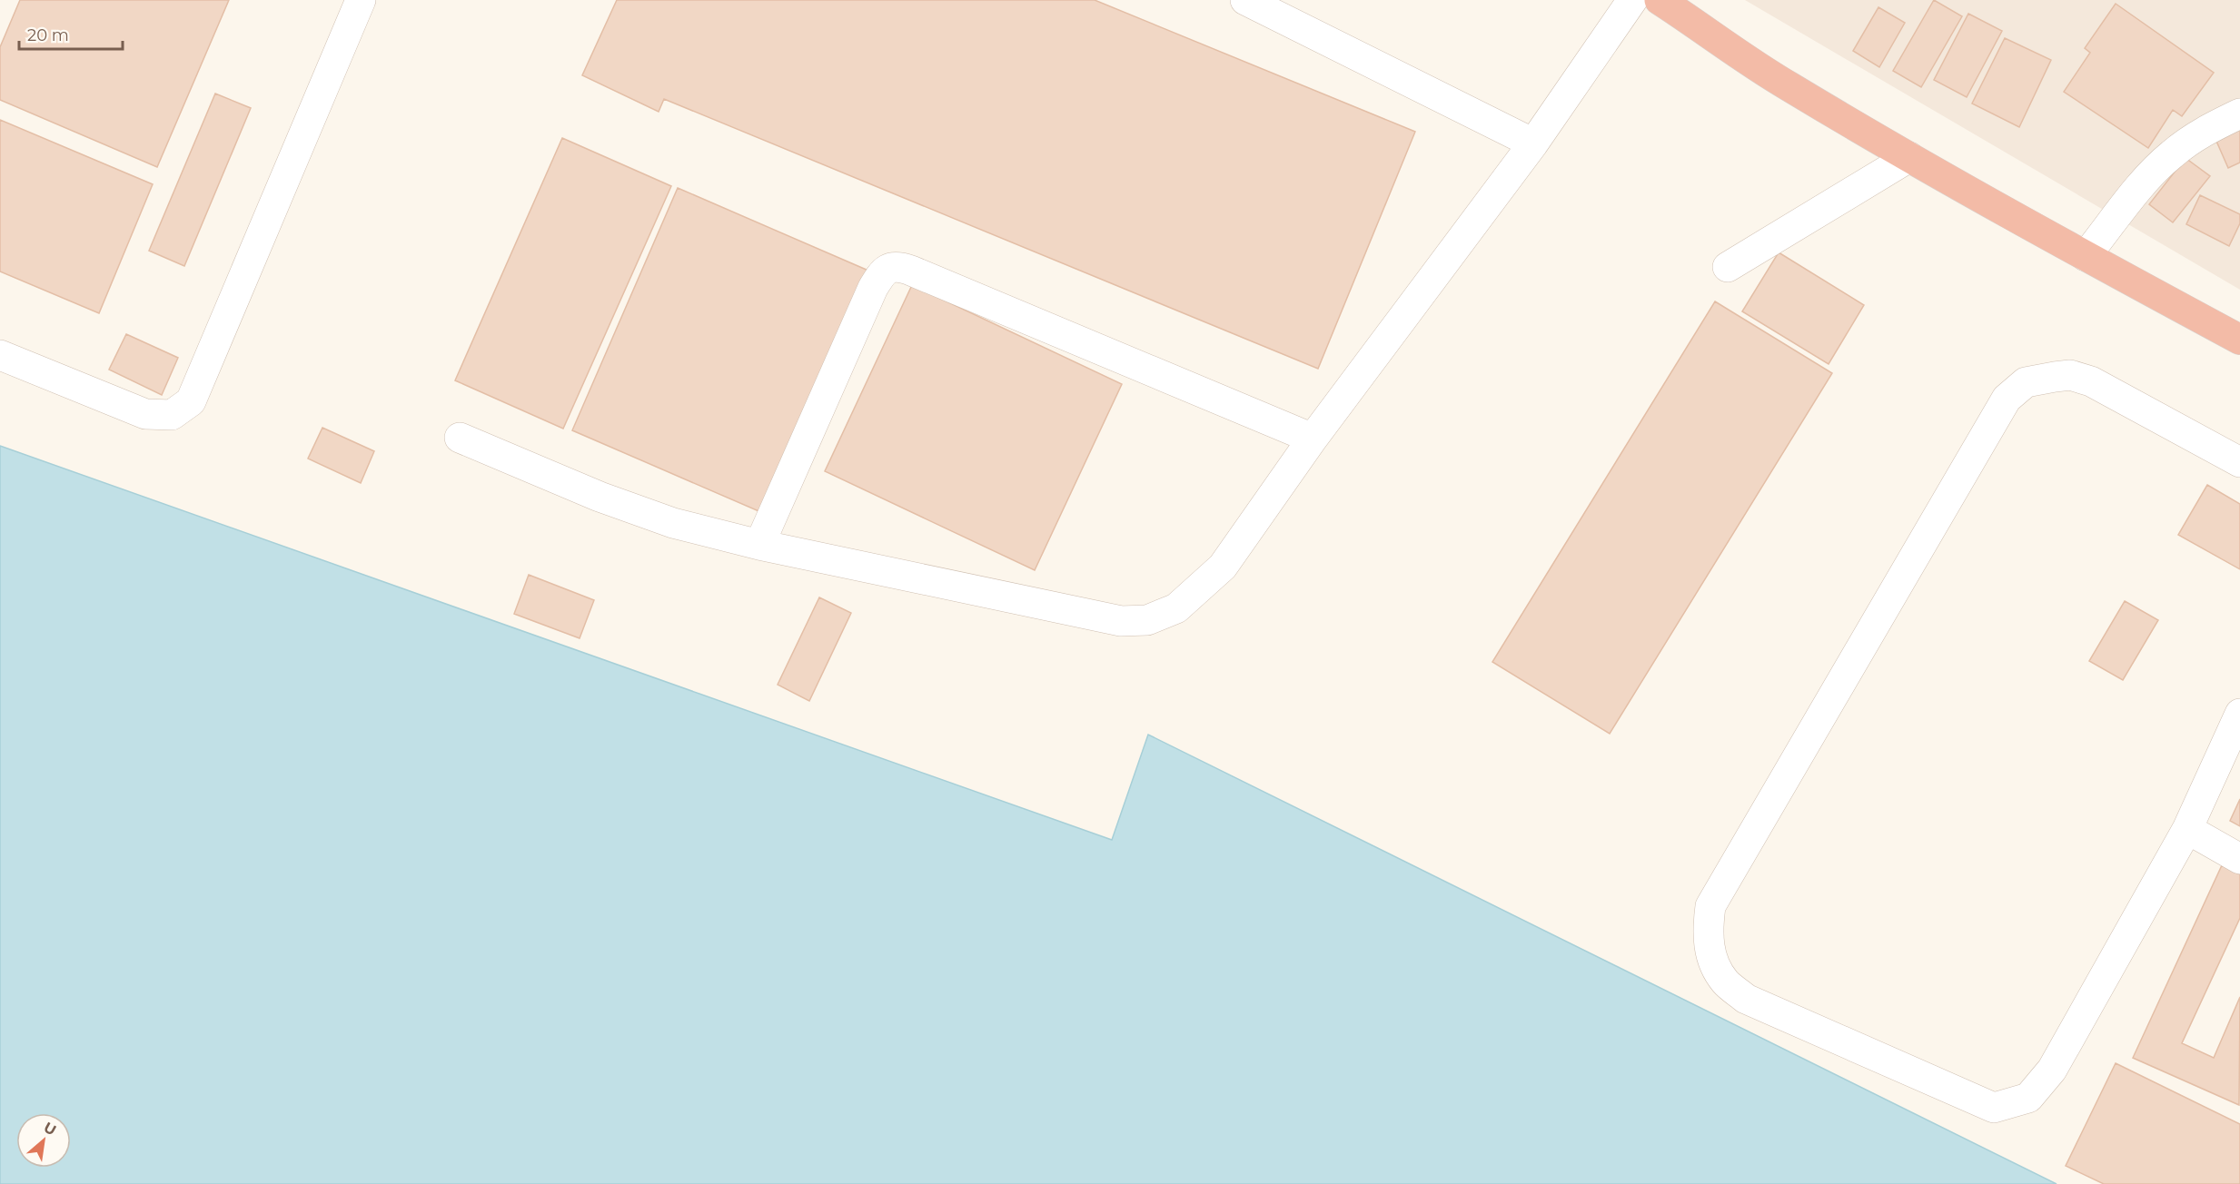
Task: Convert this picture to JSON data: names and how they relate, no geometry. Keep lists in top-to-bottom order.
{
  "scale_bar": "20 m",
  "north": "top right"
}
